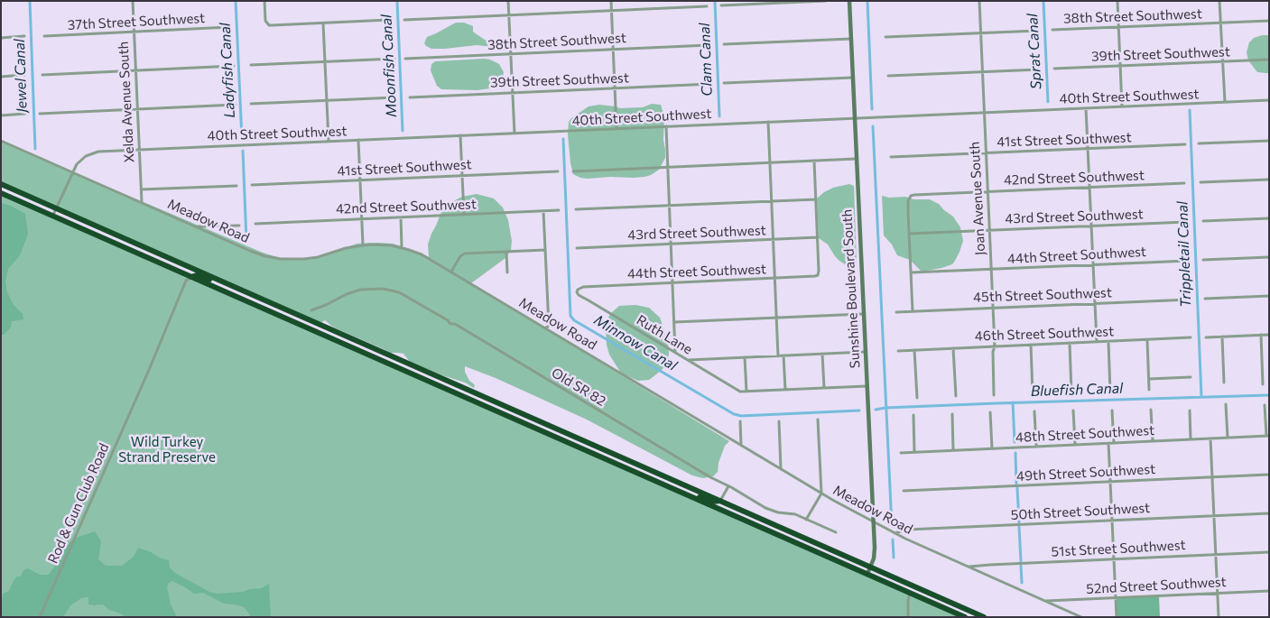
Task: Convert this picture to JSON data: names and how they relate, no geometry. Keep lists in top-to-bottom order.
{
  "streets": {
    "street": [
      "38th Street Southwest",
      "37th Street Southwest",
      "39th Street Southwest",
      "40th Street Southwest",
      "Xelda Avenue South",
      "41st Street Southwest",
      "42nd Street Southwest",
      "Joan Avenue South",
      "43rd Street Southwest",
      "Meadow Road",
      "44th Street Southwest",
      "Sunshine Boulevard South",
      "45th Street Southwest",
      "46th Street Southwest",
      "Ruth Lane",
      "Old SR 82",
      "48th Street Southwest",
      "49th Street Southwest",
      "Rod & Gun Club Road",
      "50th Street Southwest",
      "51st Street Southwest",
      "52nd Street Southwest"
    ]
  },
  "crossings": [
    ["37th Street Southwest", "Xelda Avenue South"],
    ["40th Street Southwest", "Xelda Avenue South"],
    ["40th Street Southwest", "Joan Avenue South"],
    ["40th Street Southwest", "Meadow Road"],
    ["40th Street Southwest", "Sunshine Boulevard South"],
    ["Xelda Avenue South", "Meadow Road"],
    ["41st Street Southwest", "Joan Avenue South"],
    ["42nd Street Southwest", "Joan Avenue South"],
    ["42nd Street Southwest", "43rd Street Southwest"],
    ["Joan Avenue South", "43rd Street Southwest"],
    ["Joan Avenue South", "44th Street Southwest"],
    ["Joan Avenue South", "45th Street Southwest"],
    ["Joan Avenue South", "46th Street Southwest"],
    ["43rd Street Southwest", "44th Street Southwest"],
    ["Meadow Road", "Sunshine Boulevard South"],
    ["Meadow Road", "50th Street Southwest"],
    ["Meadow Road", "51st Street Southwest"],
    ["Meadow Road", "52nd Street Southwest"],
    ["44th Street Southwest", "Ruth Lane"]
  ],
  "water": [
    "Sprat Canal",
    "Clam Canal",
    "Moonfish Canal",
    "Ladyfish Canal",
    "Jewel Canal",
    "Trippletail Canal",
    "Minnow Canal",
    "Bluefish Canal"
  ],
  "parks": ["Wild Turkey Strand Preserve"]
}
